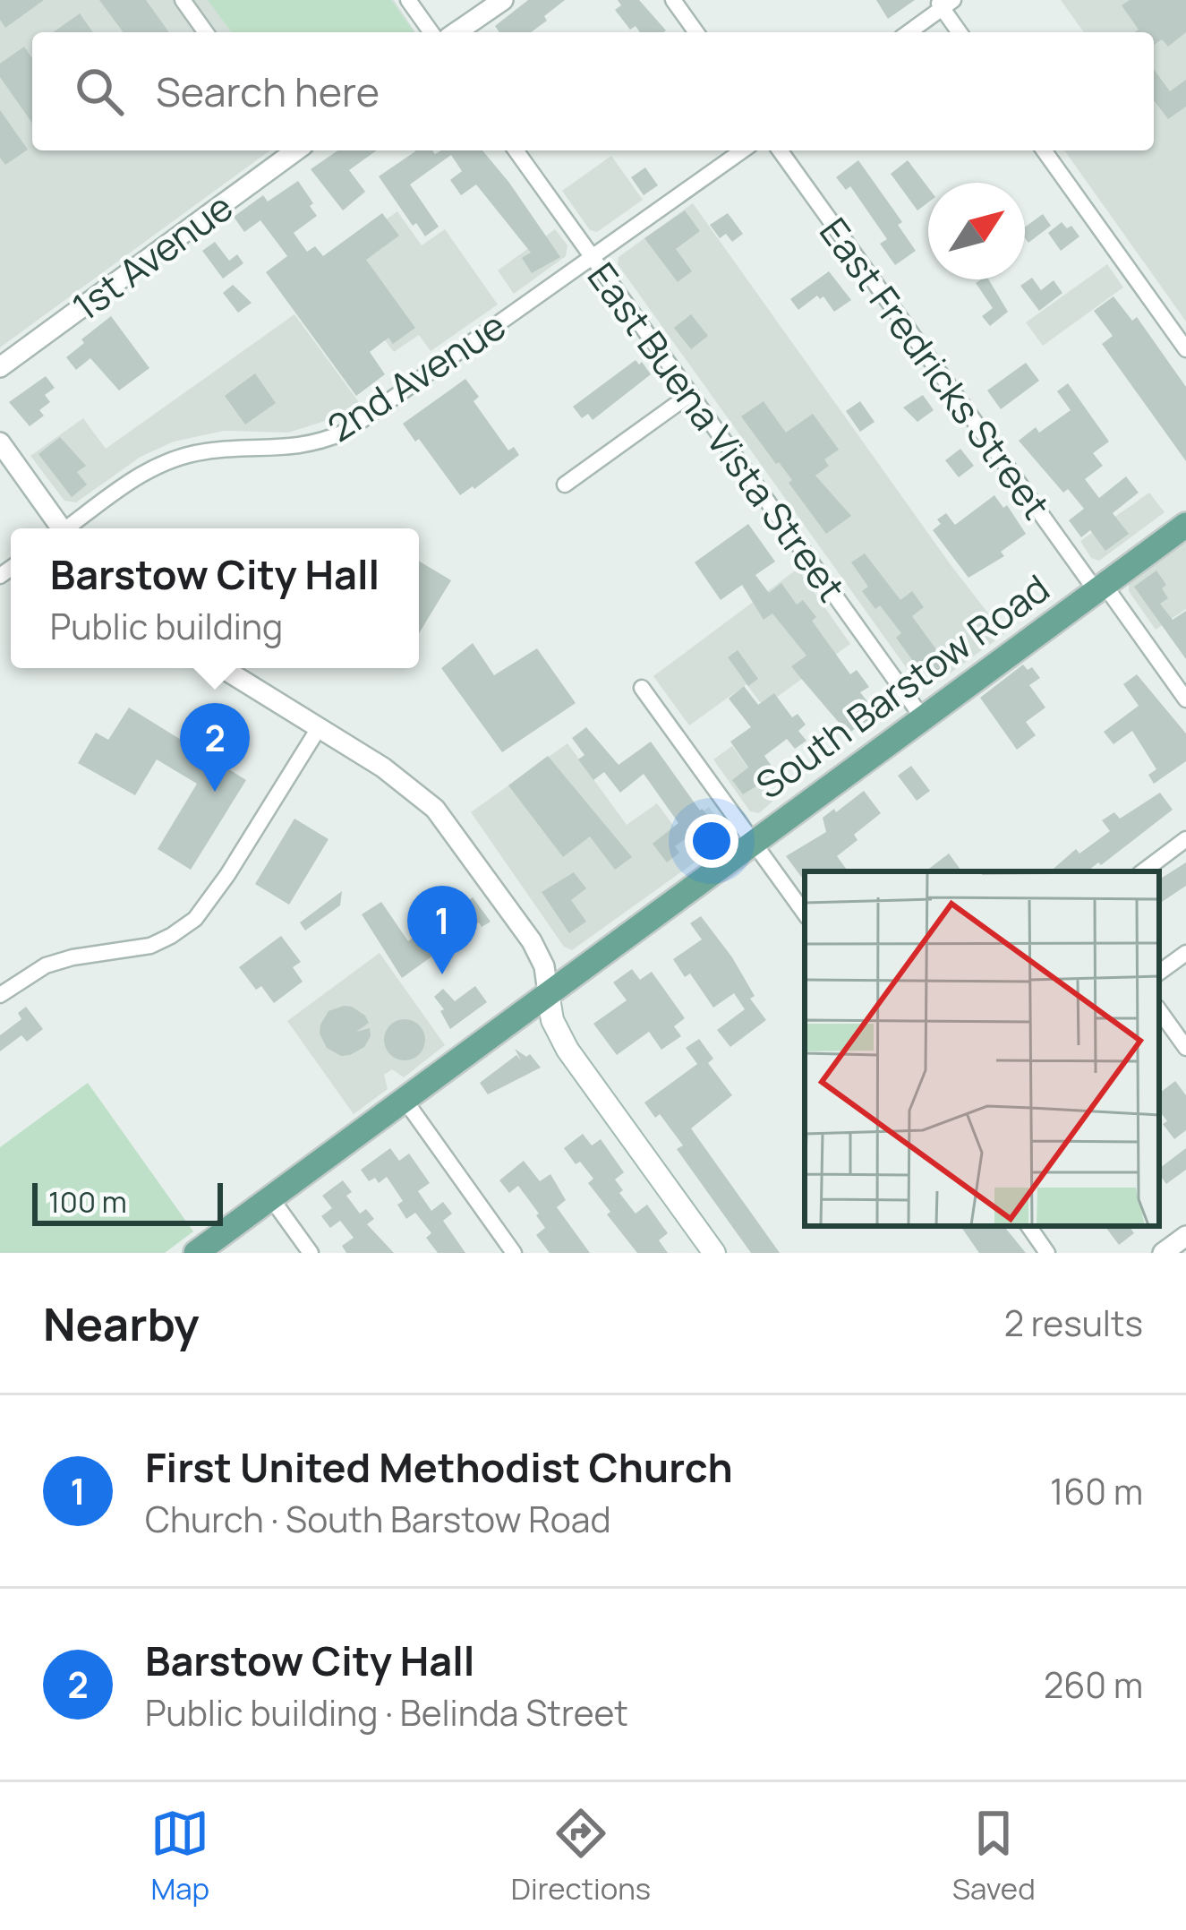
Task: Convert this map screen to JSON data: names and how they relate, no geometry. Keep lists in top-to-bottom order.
{
  "streets": {
    "main road": ["South Barstow Road"],
    "street": [
      "1st Avenue",
      "East Fredricks Street",
      "2nd Avenue",
      "East Buena Vista Street"
    ]
  },
  "crossings": [
    ["East Fredricks Street", "South Barstow Road"],
    ["2nd Avenue", "East Buena Vista Street"],
    ["East Buena Vista Street", "South Barstow Road"]
  ],
  "scale_bar": "100 m",
  "north": "top right",
  "page": {
    "search": "Search here",
    "popup": ["Barstow City Hall", "Public building"],
    "pins": ["2", "1"],
    "scale": "100 m",
    "heading": ["Nearby", "2 results"],
    "list": [
      {
        "mark": "1",
        "name": "First United Methodist Church",
        "note": "Church · South Barstow Road",
        "value": "160 m"
      },
      {
        "mark": "2",
        "name": "Barstow City Hall",
        "note": "Public building · Belinda Street",
        "value": "260 m"
      }
    ],
    "nav": ["Map", "Directions", "Saved"]
  }
}
